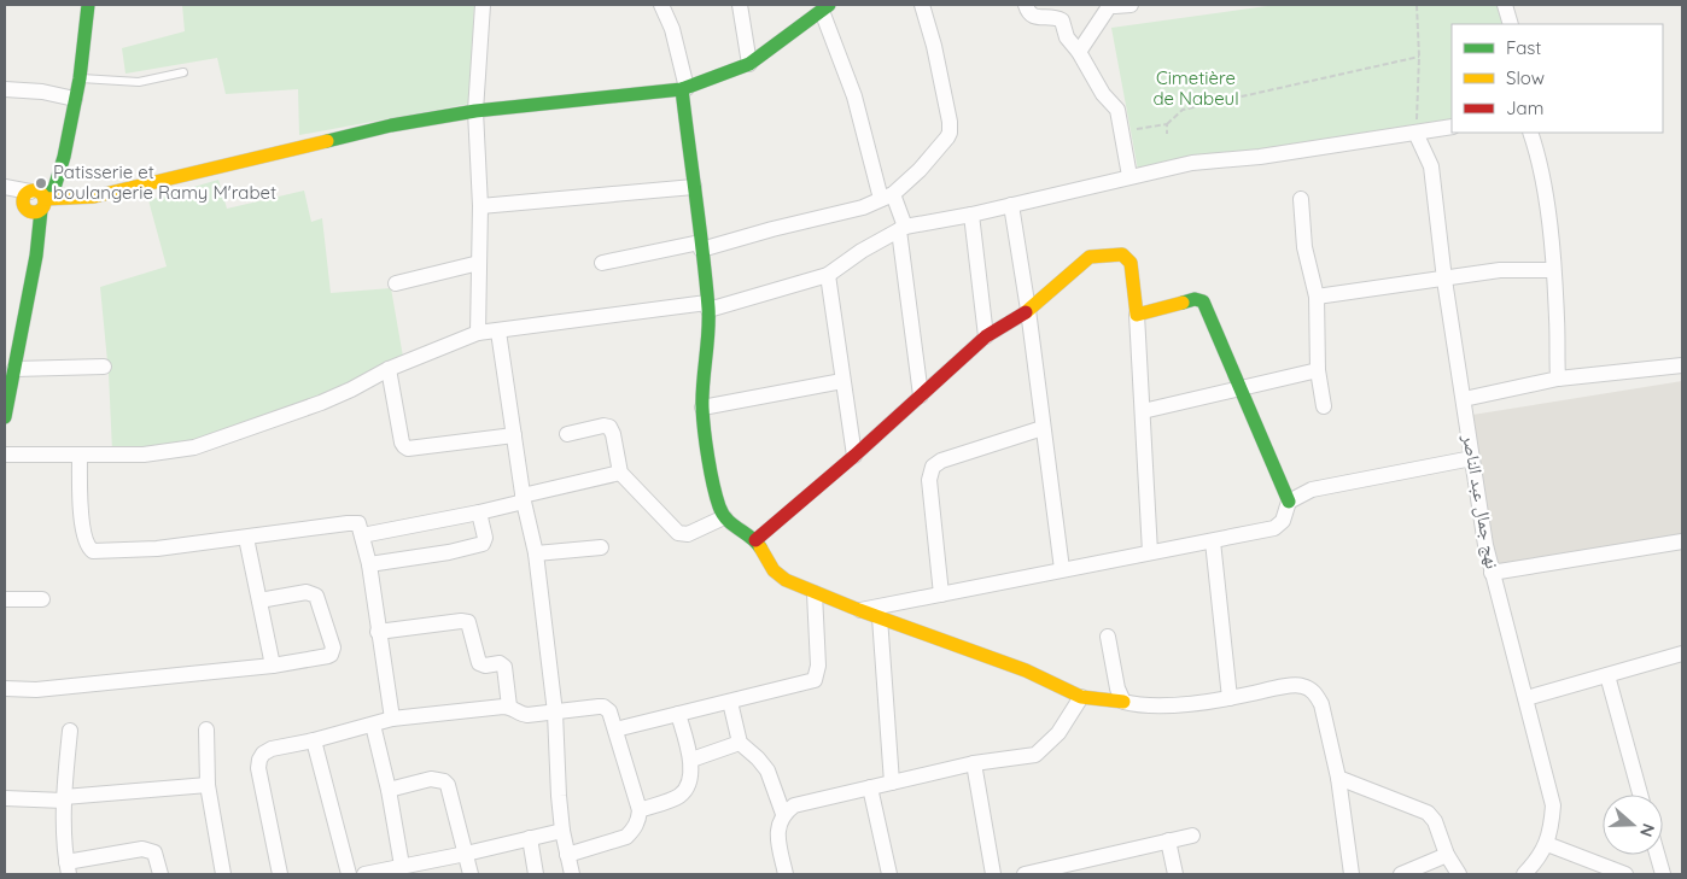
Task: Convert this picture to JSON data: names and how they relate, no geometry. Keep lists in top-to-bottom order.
{
  "streets": {
    "street": ["نهج جمال عبد الناصر"]
  },
  "parks": ["Cimetière de Nabeul"],
  "places": ["Patisserie et boulangerie Ramy M'rabet"],
  "legend": ["Fast", "Slow", "Jam"],
  "north": "right"
}
